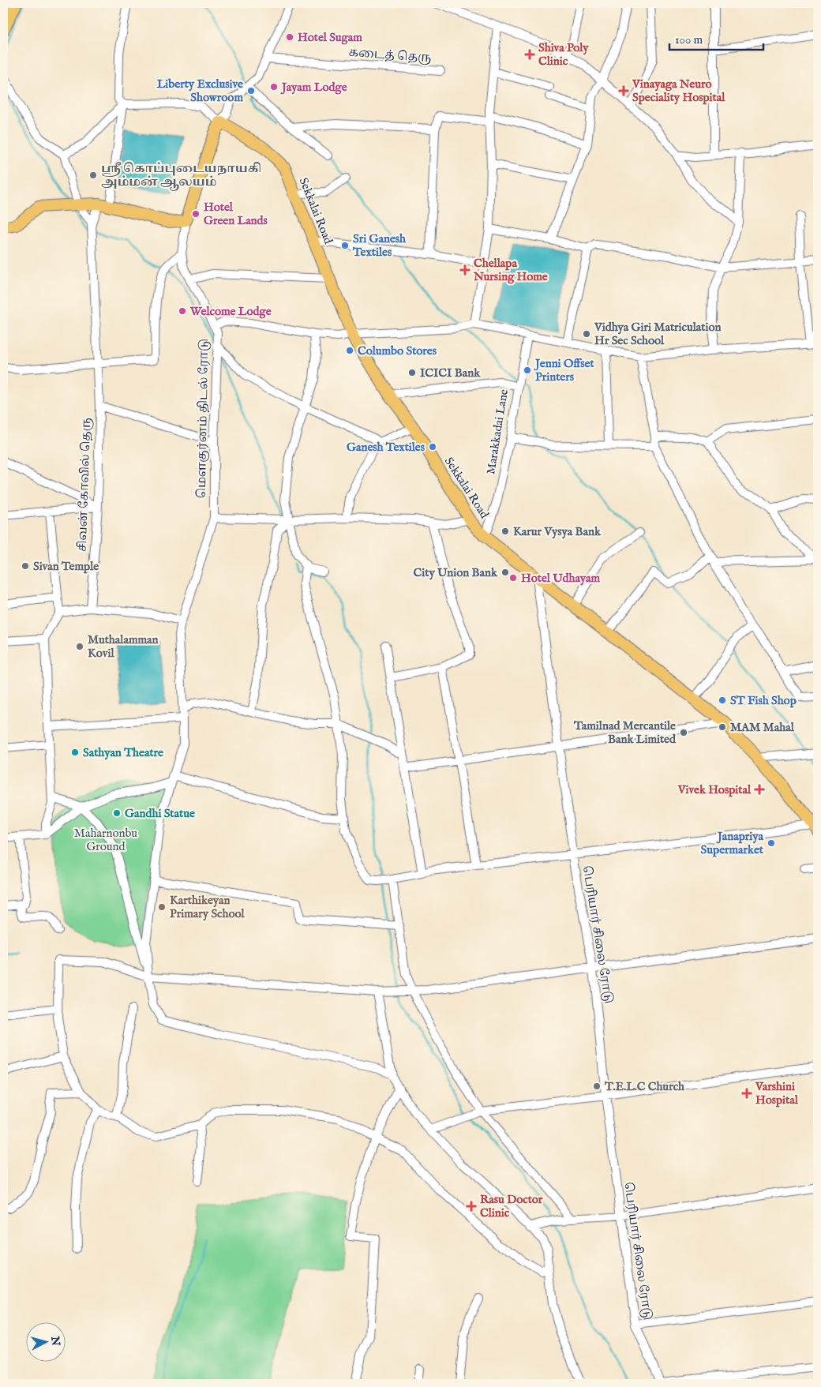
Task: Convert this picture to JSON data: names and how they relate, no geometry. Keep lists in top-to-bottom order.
{
  "streets": {
    "main road": ["Sekkalai Road", "மௌகுர்னம் திடல் ரோடு"],
    "street": [
      "கடைத் தெரு",
      "Marakkadai Lane",
      "சிவன் கோவில் தெரு",
      "பெரியார் சிலை ரோடு"
    ]
  },
  "crossings": [
    ["Sekkalai Road", "மௌகுர்னம் திடல் ரோடு"],
    ["Sekkalai Road", "Marakkadai Lane"],
    ["Sekkalai Road", "பெரியார் சிலை ரோடு"]
  ],
  "parks": ["Maharnonbu Ground"],
  "places": {
    "other": [
      "Hotel Sugam",
      "Jayam Lodge",
      "Liberty Exclusive Showroom",
      "ஸ்ரீ கொப்புடையநாயகி அம்மன் ஆலயம்",
      "Hotel Green Lands",
      "Sri Ganesh Textiles",
      "Welcome Lodge",
      "Vidhya Giri Matriculation Hr Sec School",
      "Columbo Stores",
      "Jenni Offset Printers",
      "ICICI Bank",
      "Ganesh Textiles",
      "Karur Vysya Bank",
      "Sivan Temple",
      "City Union Bank",
      "Hotel Udhayam",
      "Muthalamman Kovil",
      "ST Fish Shop",
      "MAM Mahal",
      "Tamilnad Mercantile Bank Limited",
      "Sathyan Theatre",
      "Gandhi Statue",
      "Janapriya Supermarket",
      "Karthikeyan Primary School",
      "T.E.L.C Church"
    ],
    "health": [
      "Shiva Poly Clinic",
      "Vinayaga Neuro Speciality Hospital",
      "Chellapa Nursing Home",
      "Vivek Hospital",
      "Varshini Hospital",
      "Rasu Doctor Clinic"
    ]
  },
  "scale_bar": "100 m",
  "north": "right"
}
